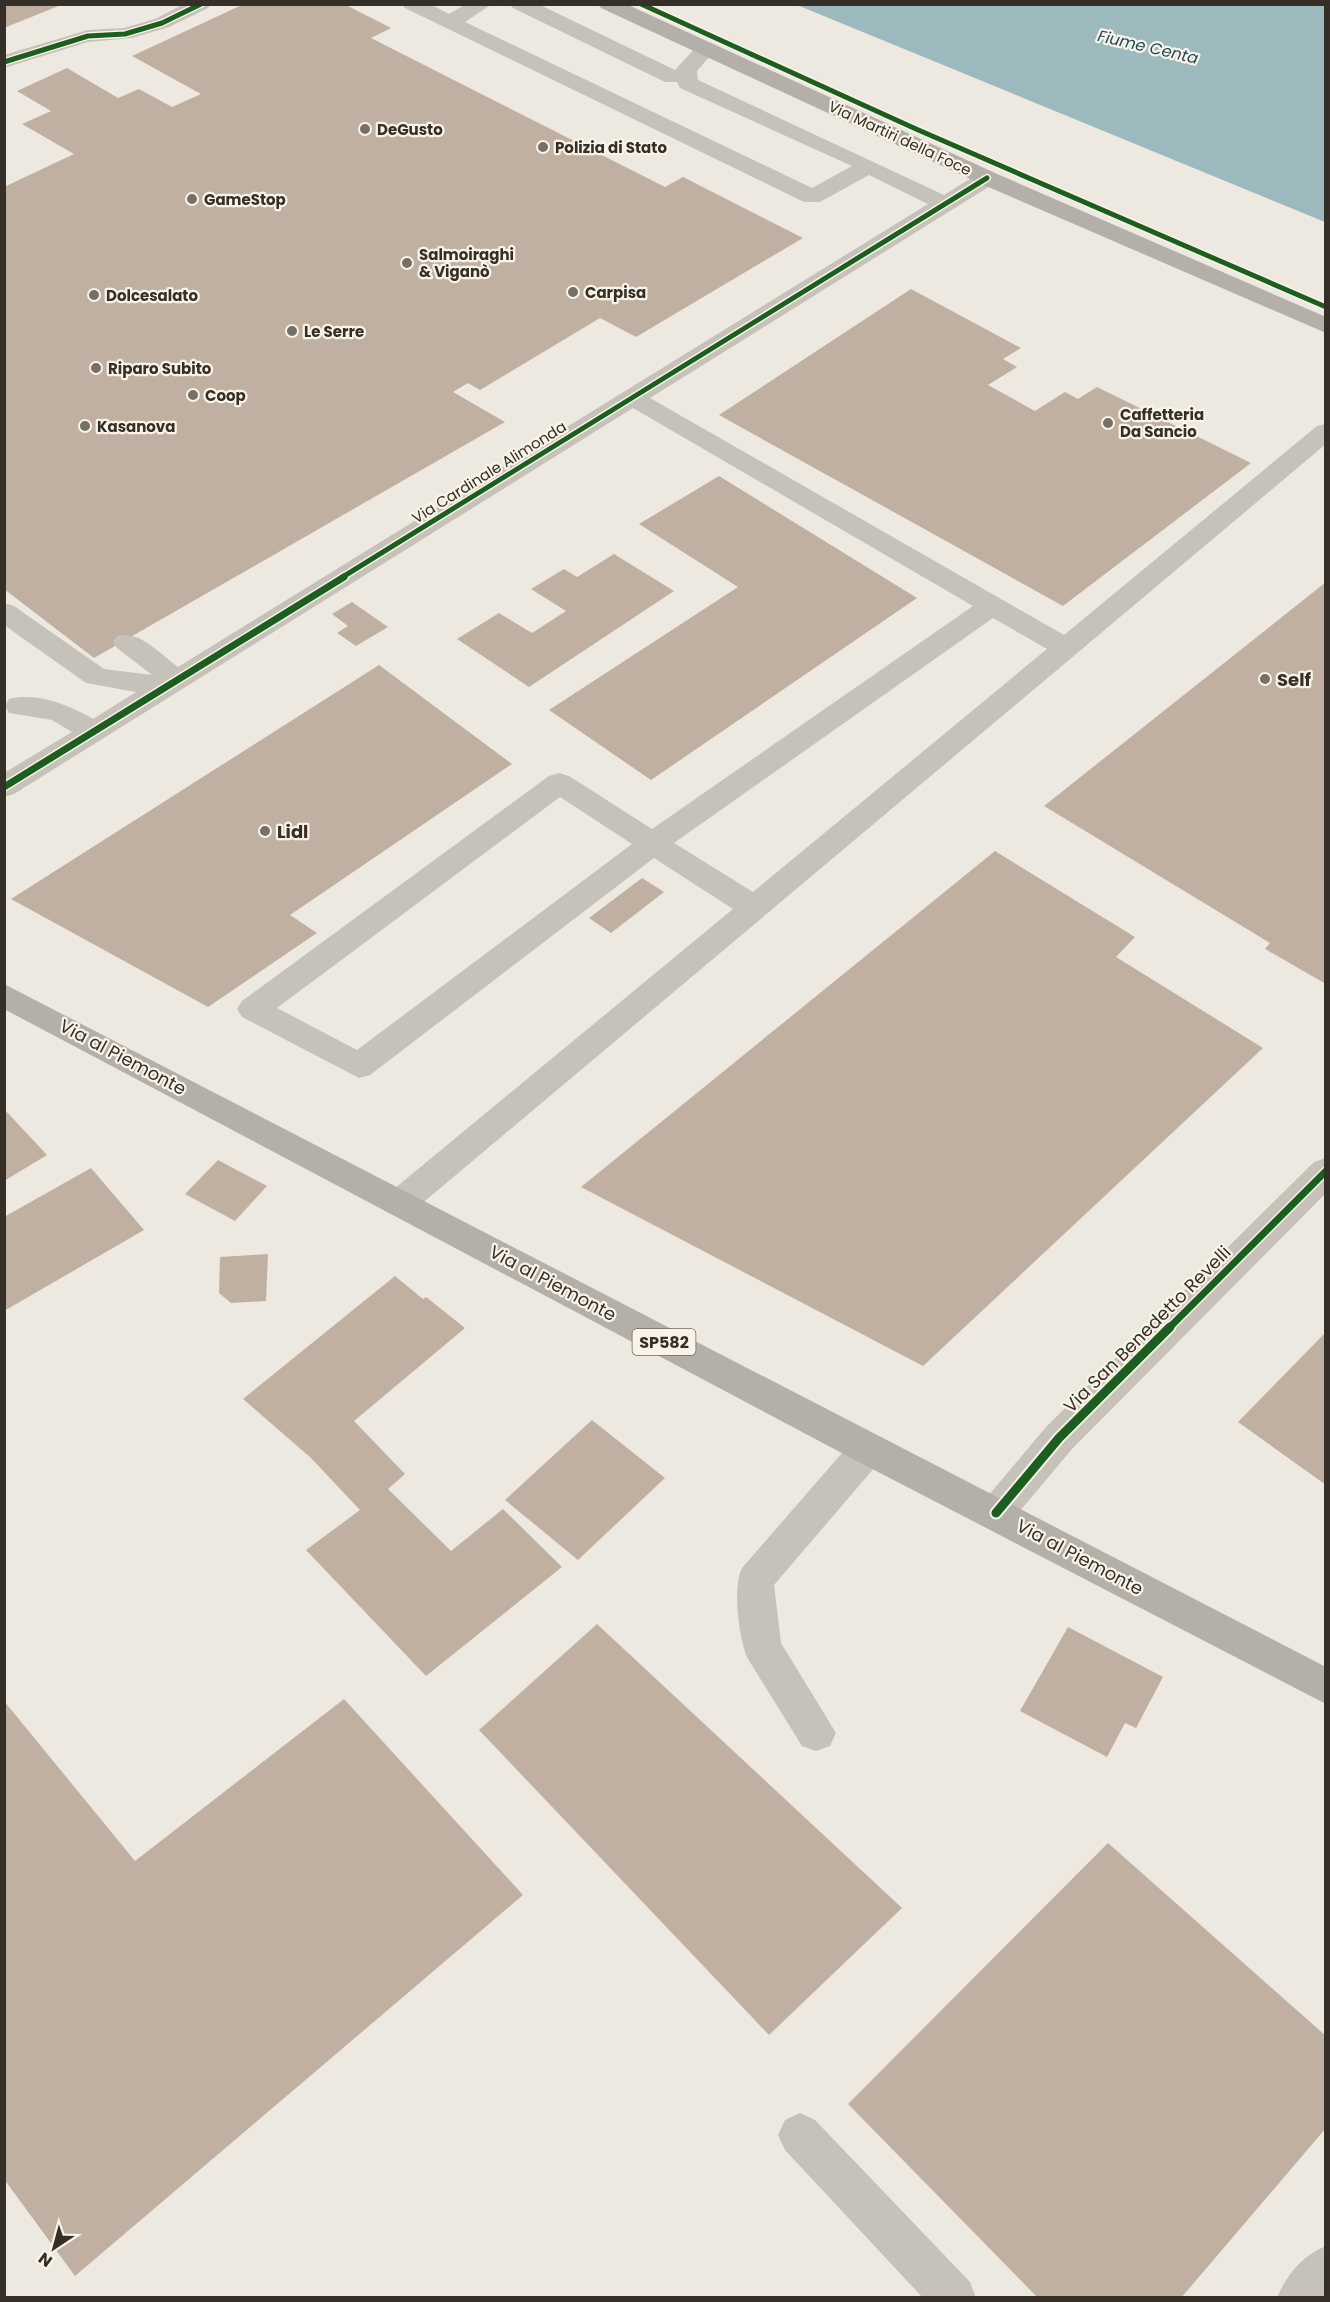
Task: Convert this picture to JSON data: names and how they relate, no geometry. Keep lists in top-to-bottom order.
{
  "streets": {
    "main road": ["Via Martiri della Foce", "Via al Piemonte", "SP582"],
    "street": ["Via Cardinale Alimonda", "Via San Benedetto Revelli"]
  },
  "crossings": [
    ["Via Martiri della Foce", "Via Cardinale Alimonda"],
    ["Via al Piemonte", "Via San Benedetto Revelli"]
  ],
  "water": ["Fiume Centa"],
  "places": [
    "DeGusto",
    "Polizia di Stato",
    "GameStop",
    "Salmoiraghi & Viganò",
    "Carpisa",
    "Dolcesalato",
    "Le Serre",
    "Riparo Subito",
    "Coop",
    "Caffetteria Da Sancio",
    "Kasanova",
    "Self",
    "Lidl"
  ],
  "north": "bottom left"
}
